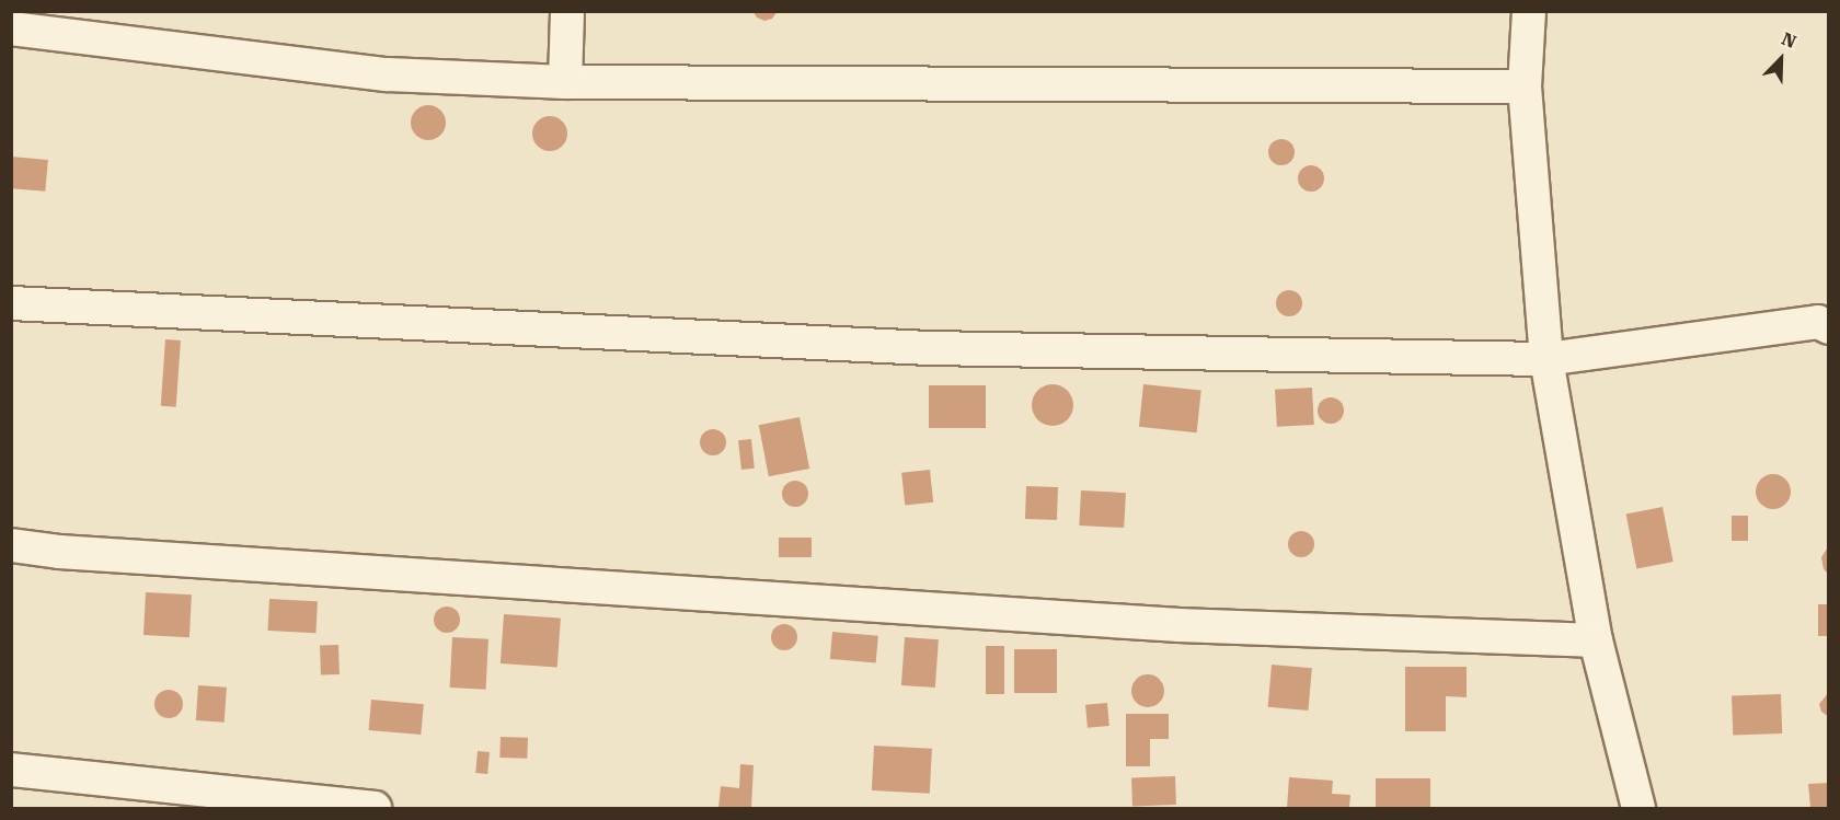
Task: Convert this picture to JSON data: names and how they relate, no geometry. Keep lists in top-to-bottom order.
{
  "north": "top right"
}
